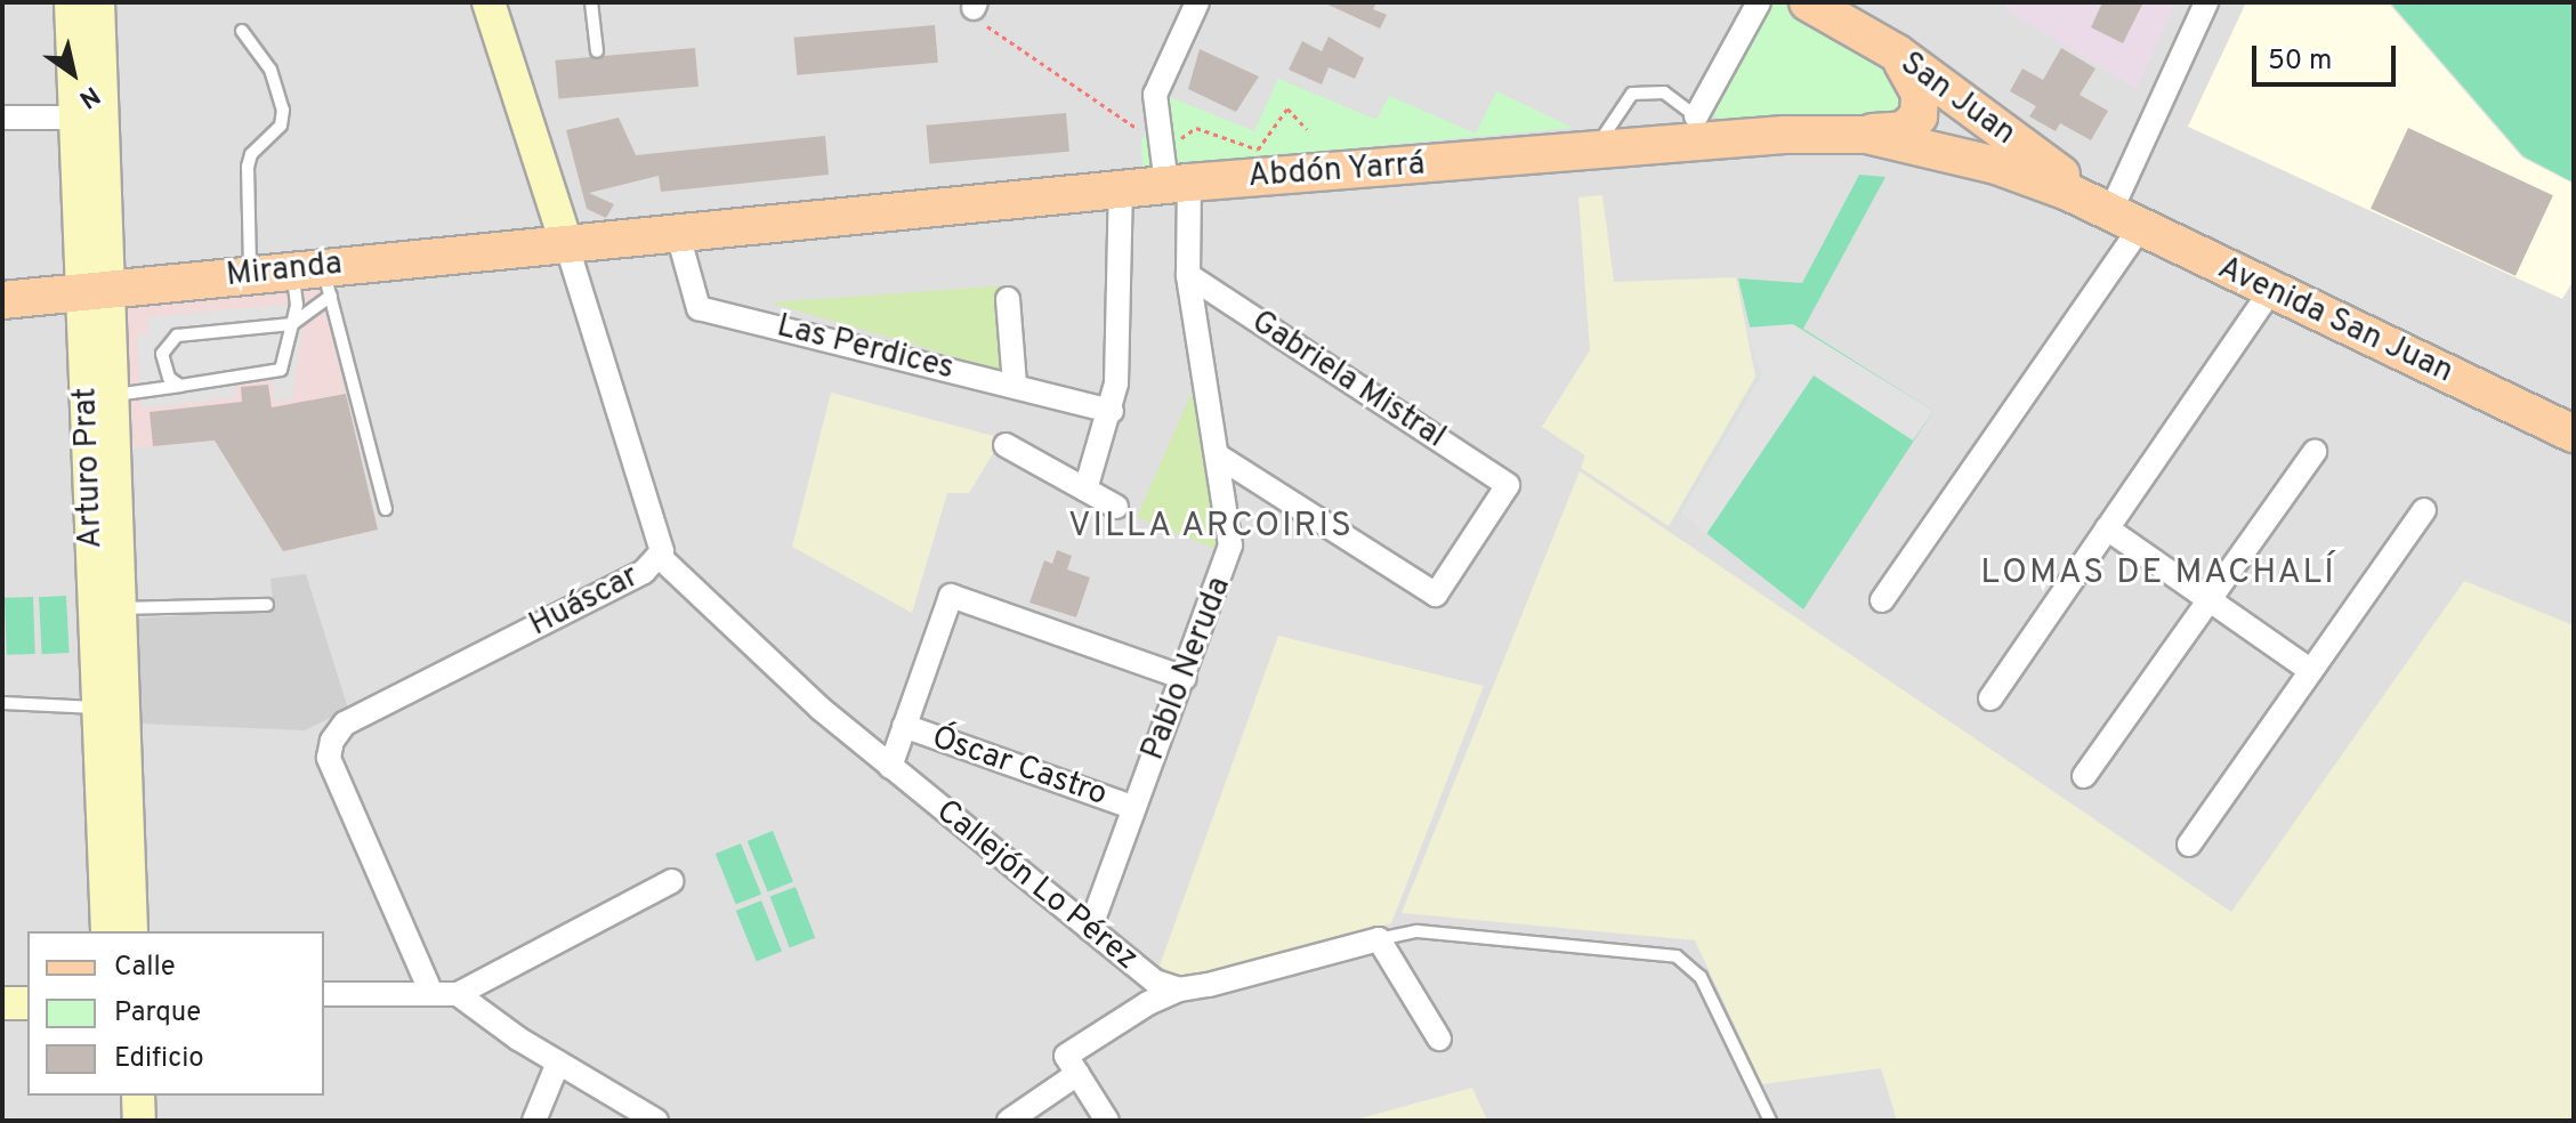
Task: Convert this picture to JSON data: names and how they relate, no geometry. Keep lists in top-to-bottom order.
{
  "streets": {
    "main road": [
      "San Juan",
      "Abdón Yarrá",
      "Miranda",
      "Avenida San Juan",
      "Arturo Prat",
      "Huáscar"
    ],
    "street": [
      "Las Perdices",
      "Gabriela Mistral",
      "Pablo Neruda",
      "Óscar Castro",
      "Callejón Lo Pérez"
    ]
  },
  "crossings": [
    ["San Juan", "Abdón Yarrá"],
    ["San Juan", "Avenida San Juan"],
    ["Abdón Yarrá", "Miranda"],
    ["Abdón Yarrá", "Avenida San Juan"],
    ["Abdón Yarrá", "Las Perdices"],
    ["Abdón Yarrá", "Huáscar"],
    ["Abdón Yarrá", "Pablo Neruda"],
    ["Miranda", "Arturo Prat"],
    ["Miranda", "Huáscar"],
    ["Gabriela Mistral", "Pablo Neruda"],
    ["Huáscar", "Callejón Lo Pérez"],
    ["Pablo Neruda", "Óscar Castro"],
    ["Pablo Neruda", "Callejón Lo Pérez"]
  ],
  "districts": ["VILLA ARCOIRIS", "LOMAS DE MACHALÍ"],
  "legend": ["Calle", "Parque", "Edificio"],
  "scale_bar": "50 m",
  "north": "bottom right"
}
